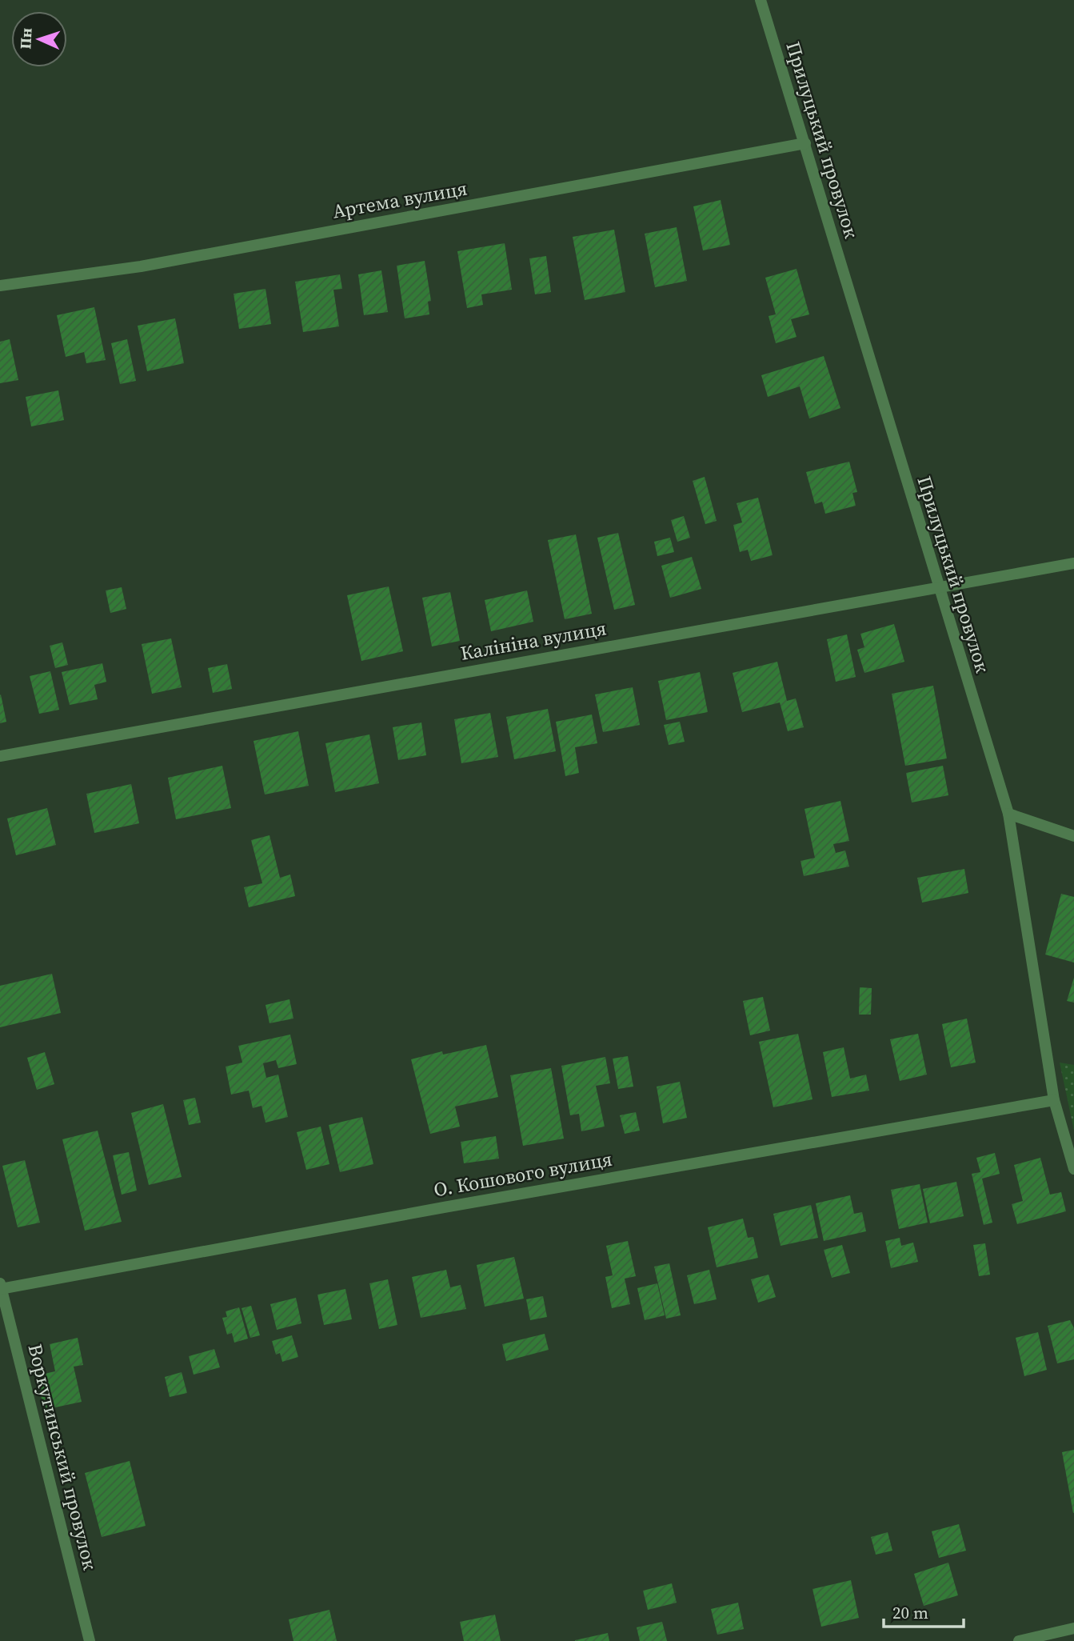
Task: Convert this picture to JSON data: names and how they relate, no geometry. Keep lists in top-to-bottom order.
{
  "streets": {
    "street": [
      "Прилуцький провулок",
      "Артема вулиця",
      "Калініна вулиця",
      "О. Кошового вулиця",
      "Воркутинський провулок"
    ]
  },
  "crossings": [
    ["Прилуцький провулок", "Артема вулиця"],
    ["Прилуцький провулок", "Калініна вулиця"],
    ["Прилуцький провулок", "О. Кошового вулиця"],
    ["О. Кошового вулиця", "Воркутинський провулок"]
  ],
  "scale_bar": "20 m",
  "north": "left"
}
